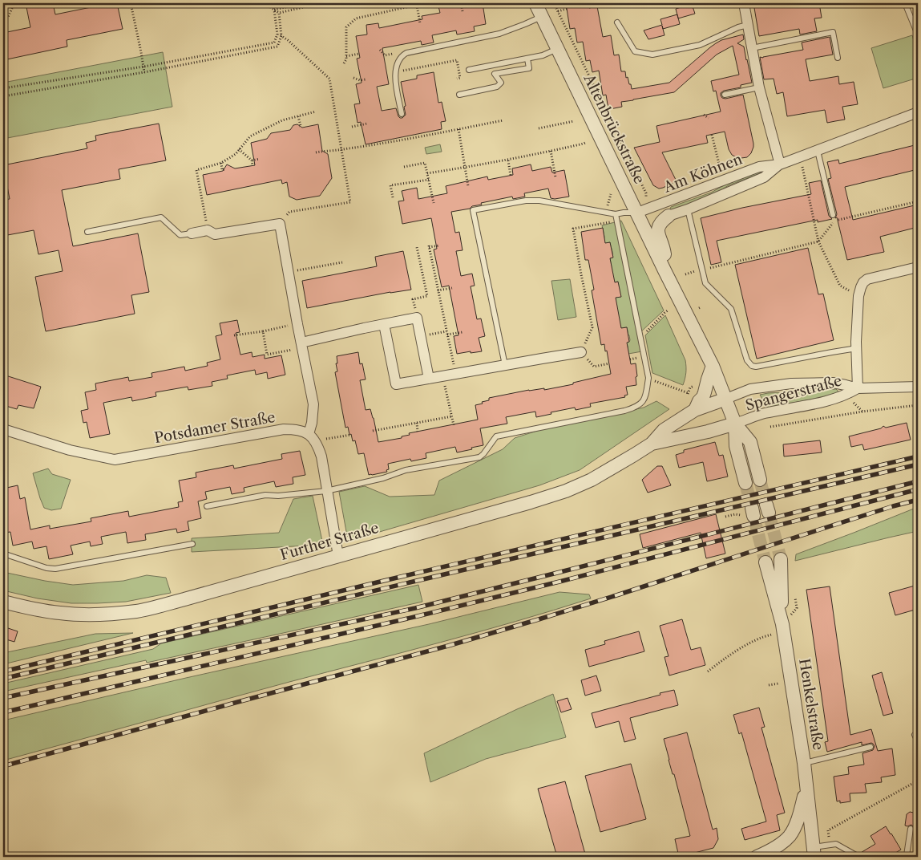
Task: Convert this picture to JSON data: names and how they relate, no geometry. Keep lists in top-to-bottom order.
{
  "streets": {
    "street": [
      "Altenbrückstraße",
      "Am Köhnen",
      "Spangerstraße",
      "Potsdamer Straße",
      "Further Straße",
      "Henkelstraße"
    ]
  },
  "crossings": [
    ["Altenbrückstraße", "Am Köhnen"],
    ["Altenbrückstraße", "Spangerstraße"],
    ["Altenbrückstraße", "Further Straße"],
    ["Spangerstraße", "Further Straße"]
  ]
}
